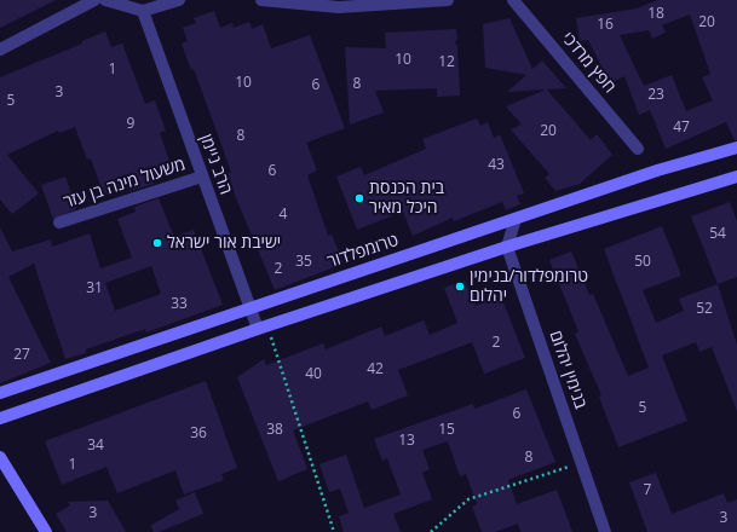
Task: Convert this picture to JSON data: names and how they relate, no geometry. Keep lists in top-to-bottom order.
{
  "streets": {
    "main road": ["טרומפלדור"],
    "street": [
      "חפץ מרדכי",
      "הרב ניימן",
      "משעול מינה בן עזר",
      "בנימין יהלום"
    ]
  },
  "crossings": [
    ["הרב ניימן", "משעול מינה בן עזר"],
    ["הרב ניימן", "טרומפלדור"]
  ],
  "places": ["בית הכנסת היכל מאיר", "ישיבת אור ישראל", "טרומפלדור/בנימין יהלום"],
  "house_numbers": [
    "18",
    "20",
    "16",
    "10",
    "12",
    "1",
    "10",
    "8",
    "6",
    "3",
    "23",
    "5",
    "9",
    "47",
    "20",
    "8",
    "43",
    "6",
    "4",
    "54",
    "35",
    "50",
    "2",
    "31",
    "33",
    "52",
    "2",
    "27",
    "42",
    "40",
    "5",
    "6",
    "38",
    "15",
    "36",
    "13",
    "34",
    "8",
    "1",
    "7",
    "3",
    "3"
  ]
}
